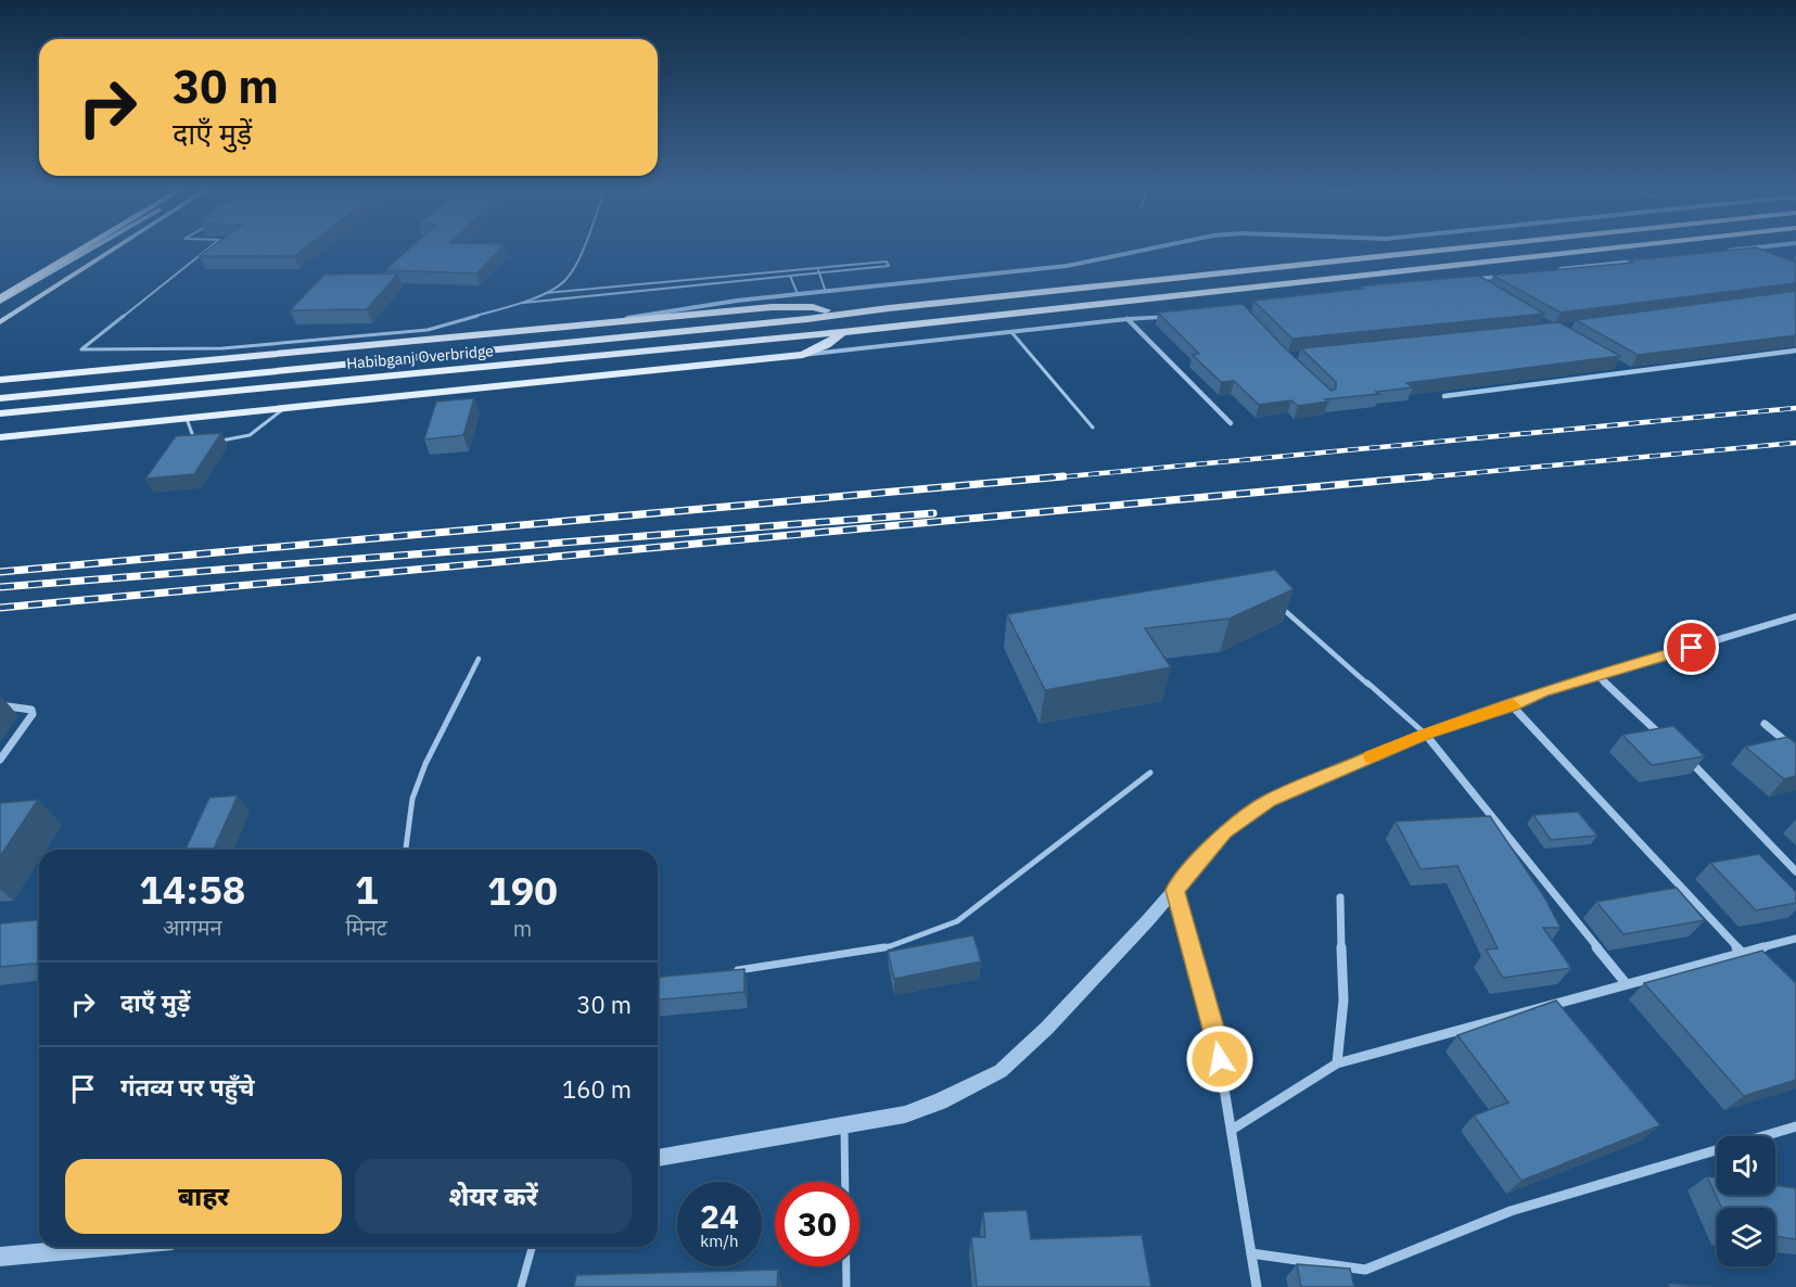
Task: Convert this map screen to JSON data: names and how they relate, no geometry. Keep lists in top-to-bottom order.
{
  "streets": {
    "main road": ["Habibganj Overbridge"]
  },
  "page": {
    "turn": ["30 m", "दाएँ मुड़ें"],
    "eta": [
      "14:58",
      "आगमन",
      "1",
      "मिनट",
      "190",
      "m"
    ],
    "list": [
      {
        "name": "दाएँ मुड़ें",
        "value": "30 m"
      },
      {
        "name": "गंतव्य पर पहुँचे",
        "value": "160 m"
      }
    ],
    "buttons": ["बाहर", "शेयर करें"],
    "speed": "24 km/h",
    "limit": "30"
  }
}
